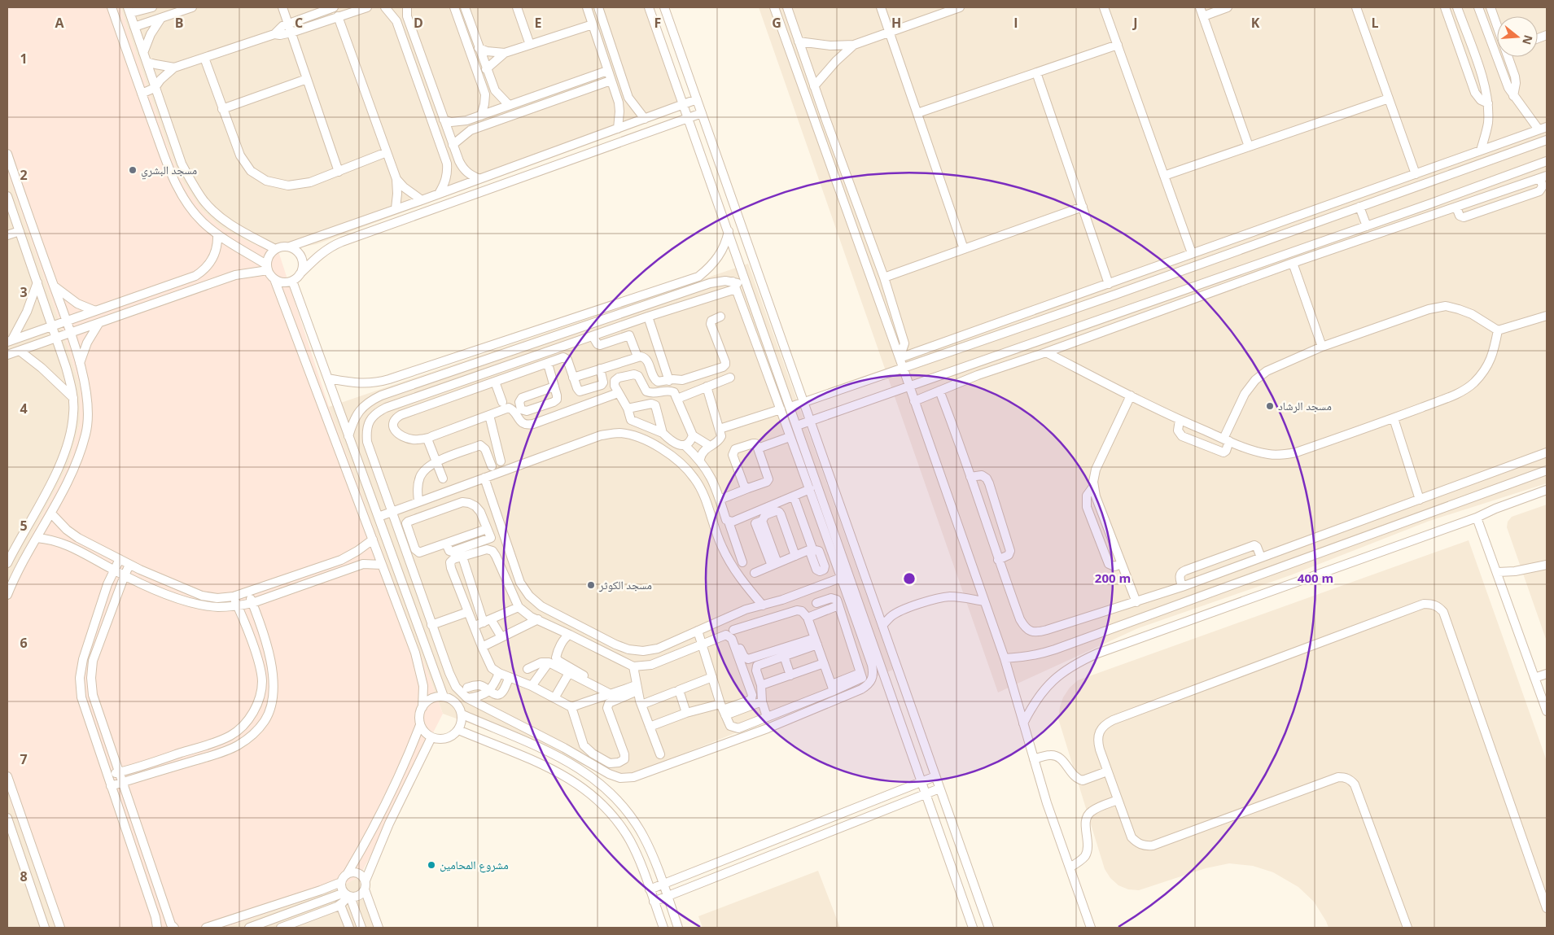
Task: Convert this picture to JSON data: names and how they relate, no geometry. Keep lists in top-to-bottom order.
{
  "places": [
    "مسجد البشري",
    "مسجد الرشاد",
    "مسجد الكوثر",
    "مشروع المحامين"
  ],
  "north": "right",
  "grid": {
    "columns": [
      "A",
      "B",
      "C",
      "D",
      "E",
      "F",
      "G",
      "H",
      "I",
      "J",
      "K",
      "L"
    ],
    "rows": [
      "1",
      "2",
      "3",
      "4",
      "5",
      "6",
      "7",
      "8"
    ]
  },
  "rings": ["200 m", "400 m"]
}
